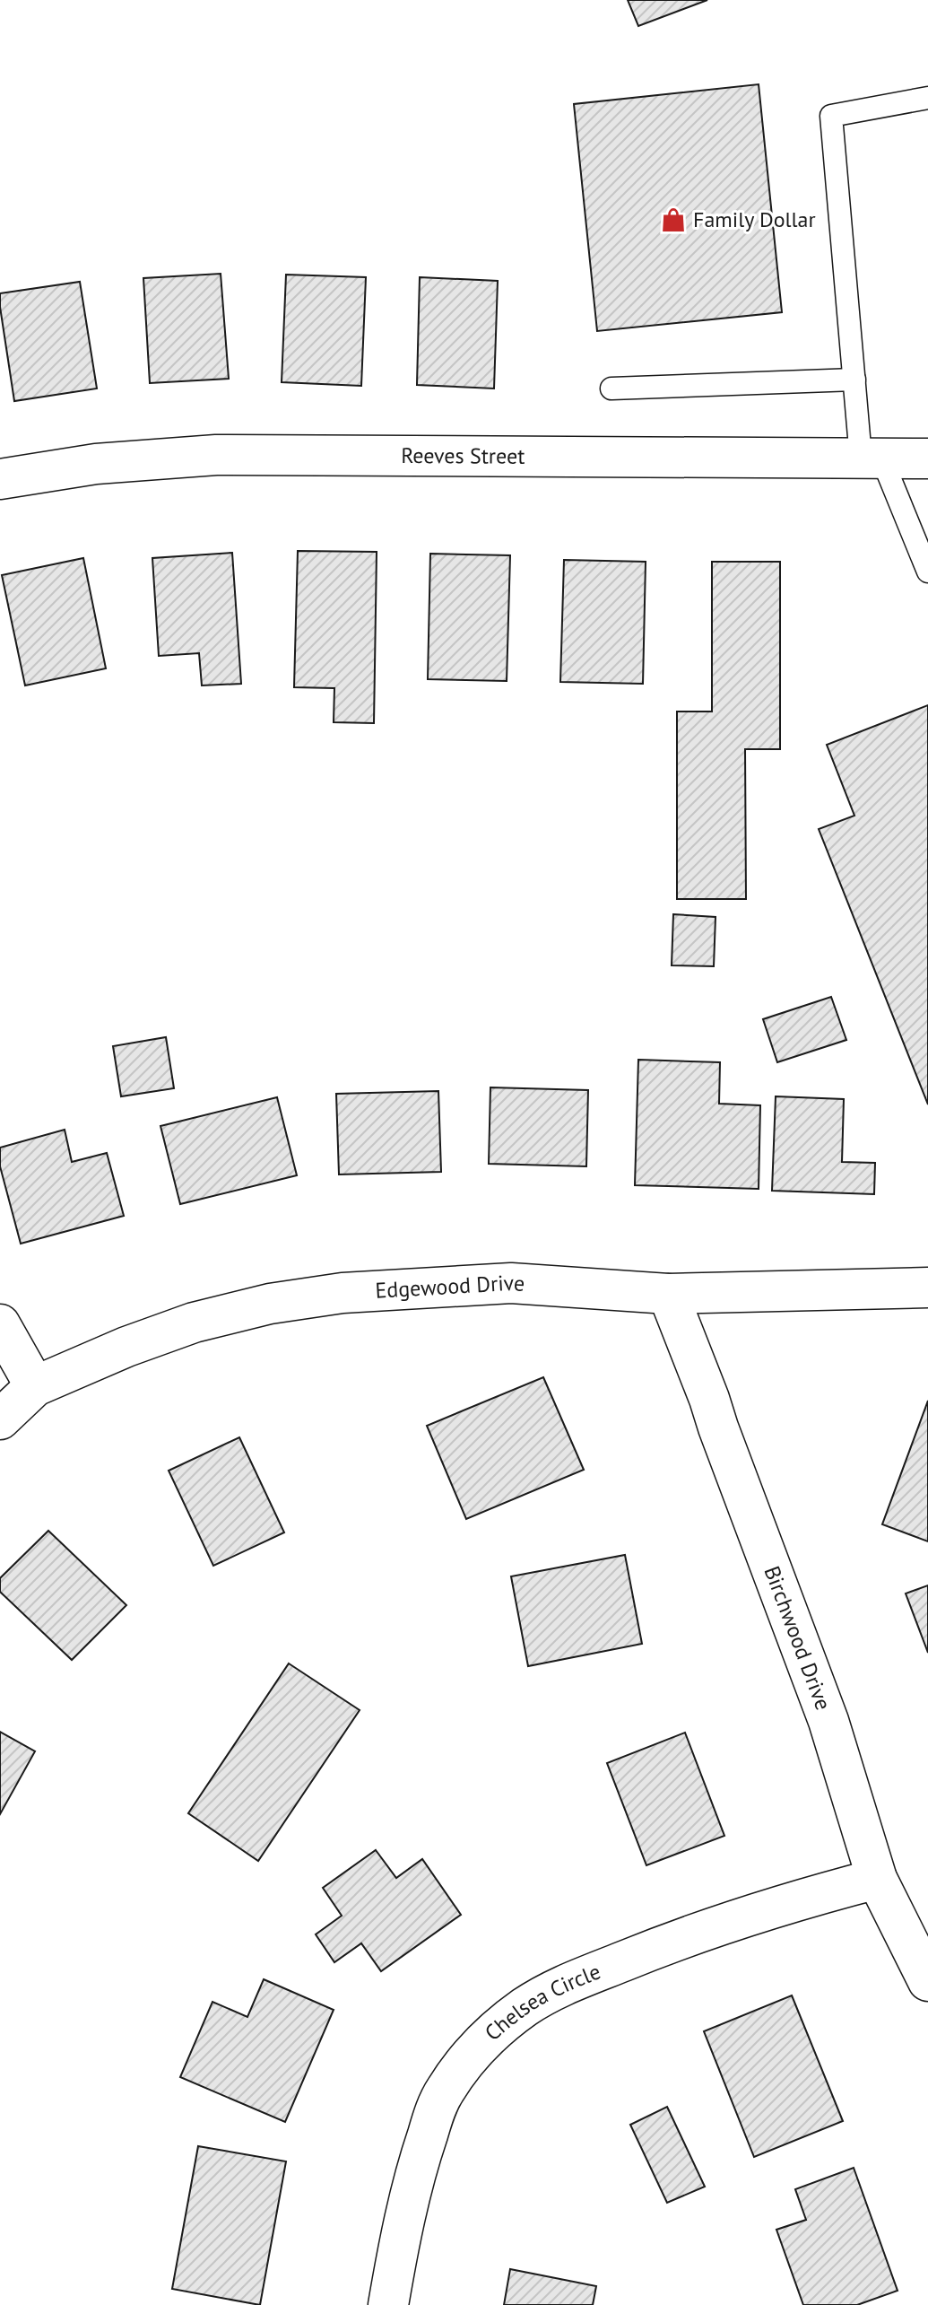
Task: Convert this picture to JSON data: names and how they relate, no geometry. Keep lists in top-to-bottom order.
{
  "streets": {
    "street": [
      "Reeves Street",
      "Edgewood Drive",
      "Birchwood Drive",
      "Chelsea Circle"
    ]
  },
  "crossings": [
    ["Edgewood Drive", "Birchwood Drive"],
    ["Birchwood Drive", "Chelsea Circle"]
  ],
  "places": {
    "shop": ["Family Dollar"]
  }
}
